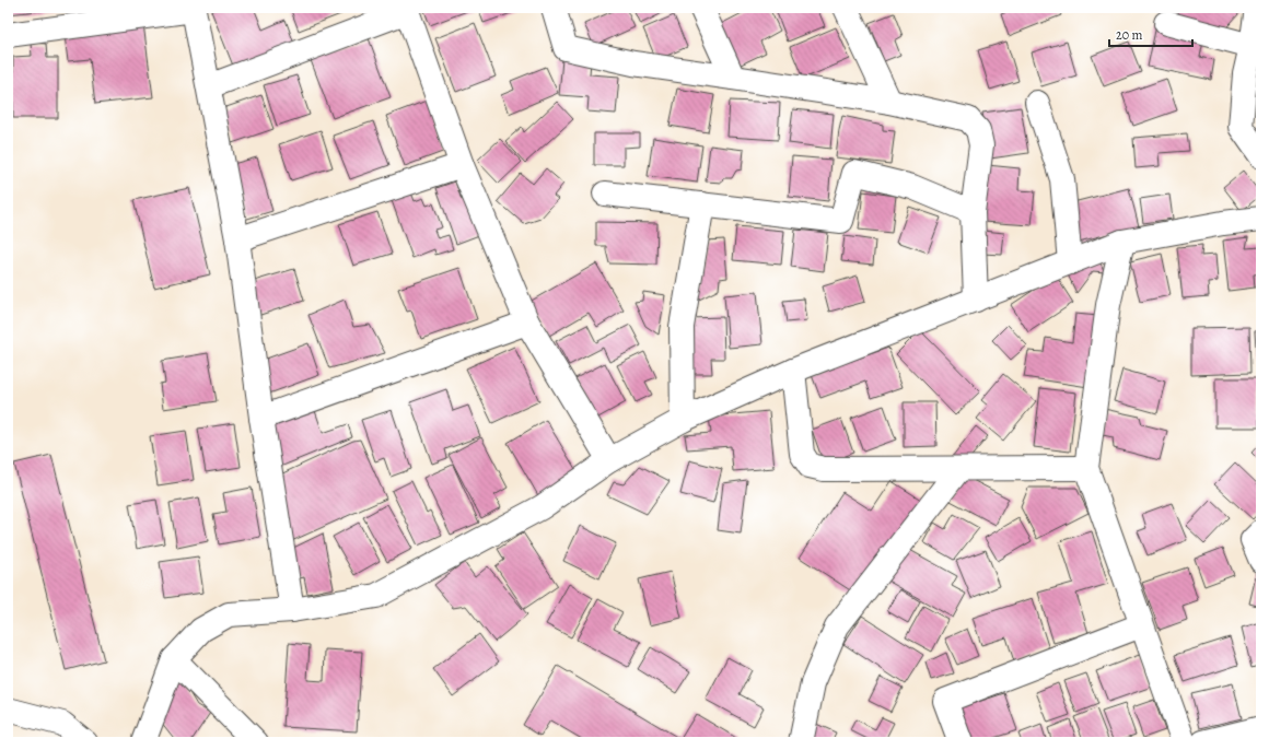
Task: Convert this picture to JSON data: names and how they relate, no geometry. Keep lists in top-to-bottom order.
{
  "scale_bar": "20 m"
}
